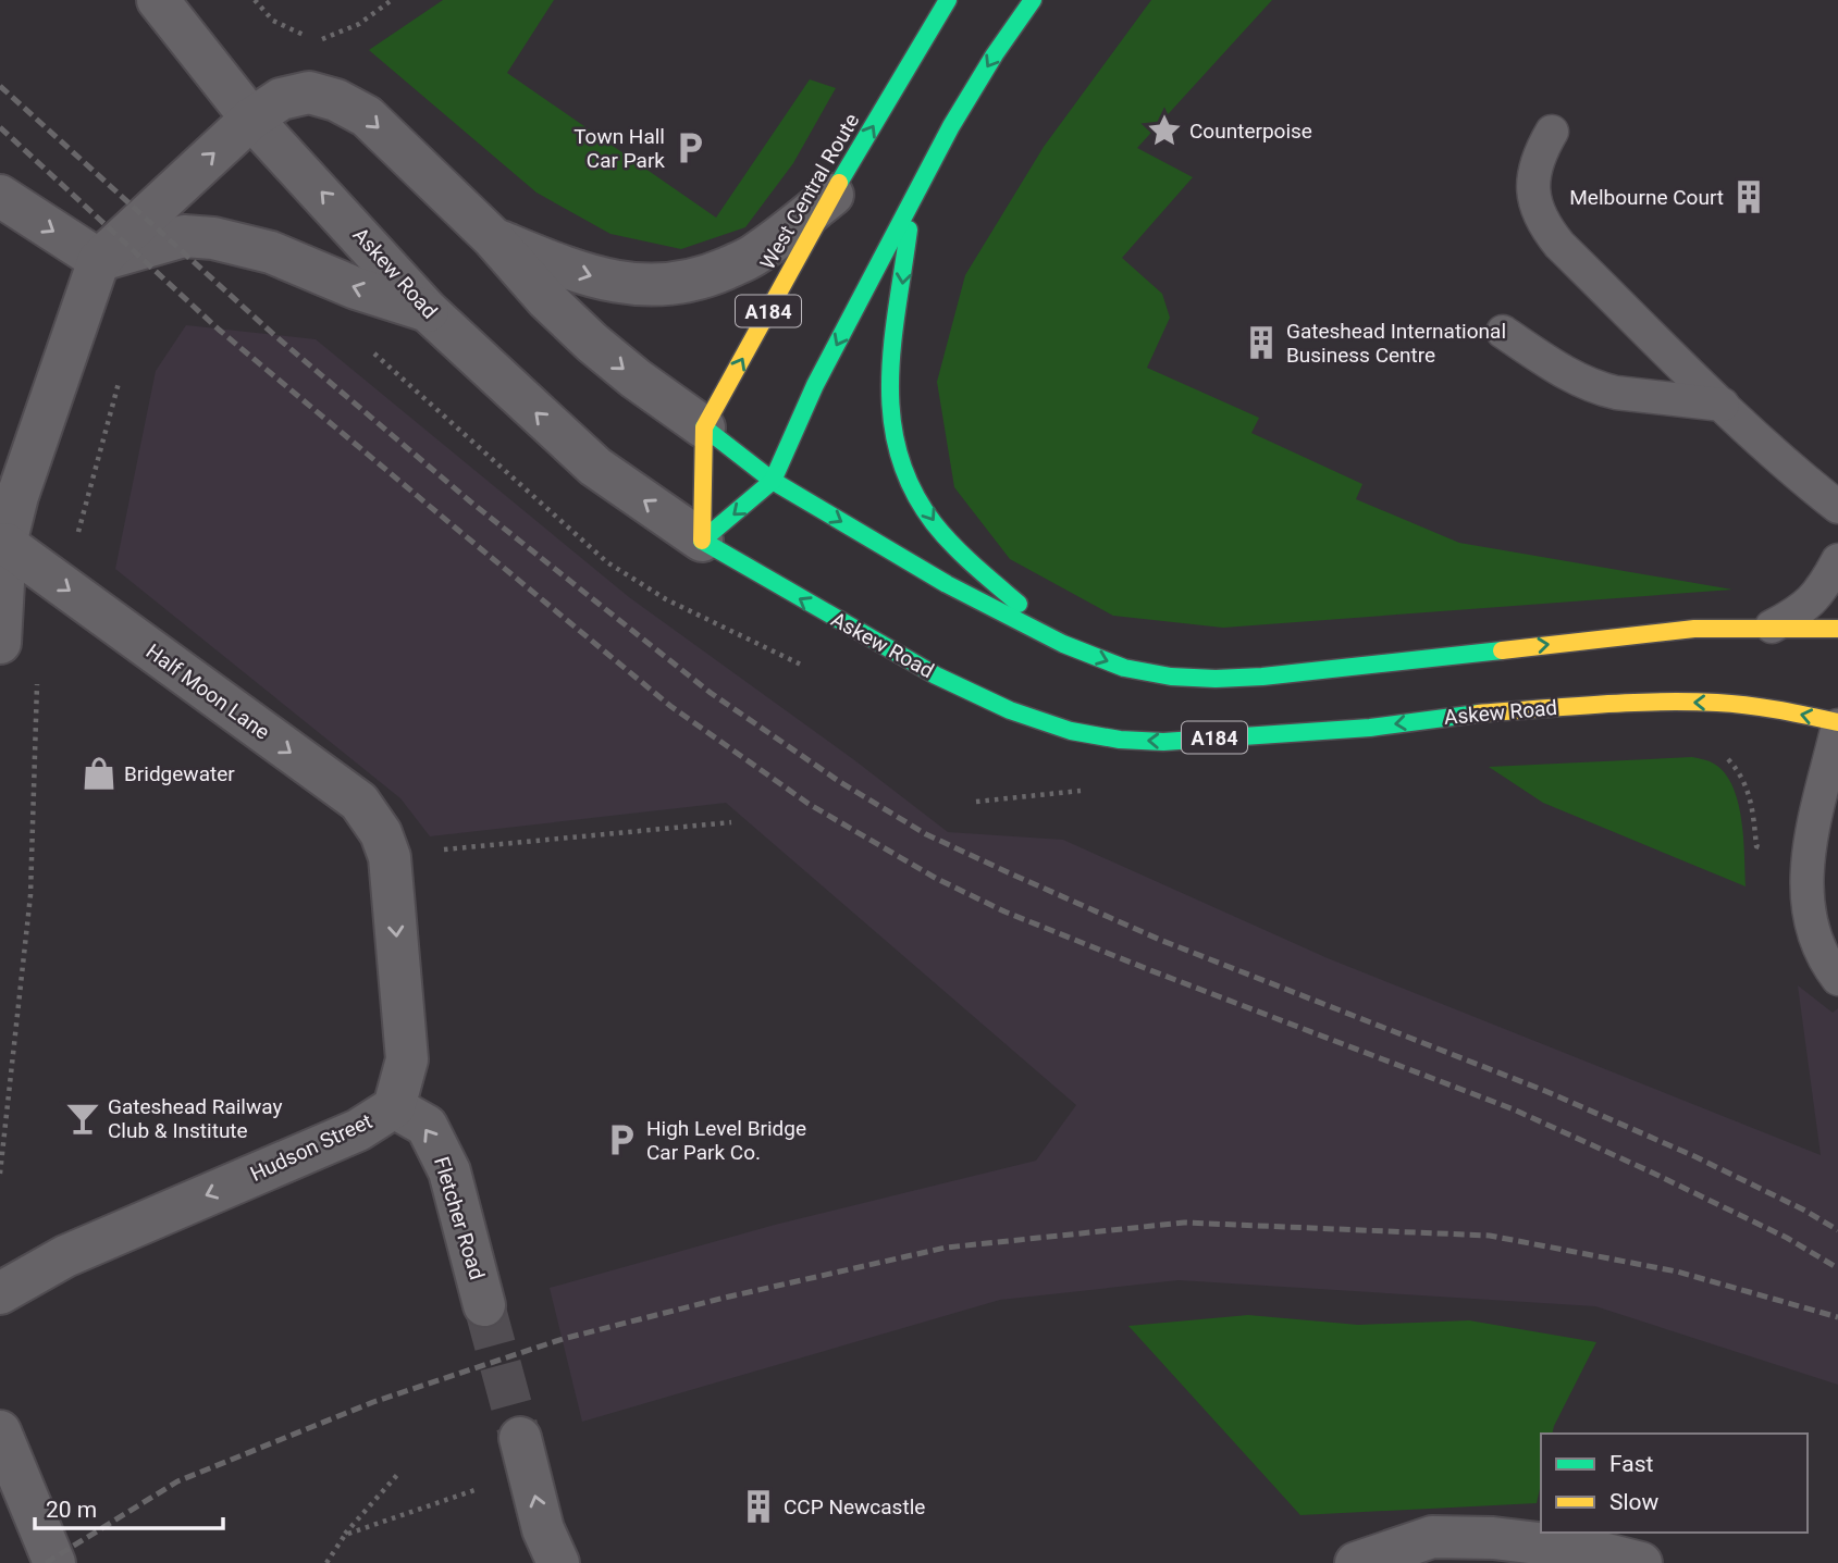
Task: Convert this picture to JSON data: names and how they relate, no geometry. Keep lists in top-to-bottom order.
{
  "streets": {
    "highway": ["West Central Route", "Askew Road", "A184"],
    "street": ["Half Moon Lane", "Hudson Street", "Fletcher Road"]
  },
  "crossings": [
    ["West Central Route", "Askew Road"],
    ["Half Moon Lane", "Hudson Street"],
    ["Hudson Street", "Fletcher Road"]
  ],
  "one_way": ["Half Moon Lane", "Hudson Street", "Fletcher Road"],
  "places": {
    "place": ["Counterpoise"],
    "parking": ["Town Hall Car Park", "High Level Bridge Car Park Co."],
    "building": ["Melbourne Court", "Gateshead International Business Centre", "CCP Newcastle"],
    "shop": ["Bridgewater"],
    "bar": ["Gateshead Railway Club & Institute"]
  },
  "legend": ["Fast", "Slow"],
  "scale_bar": "20 m"
}
